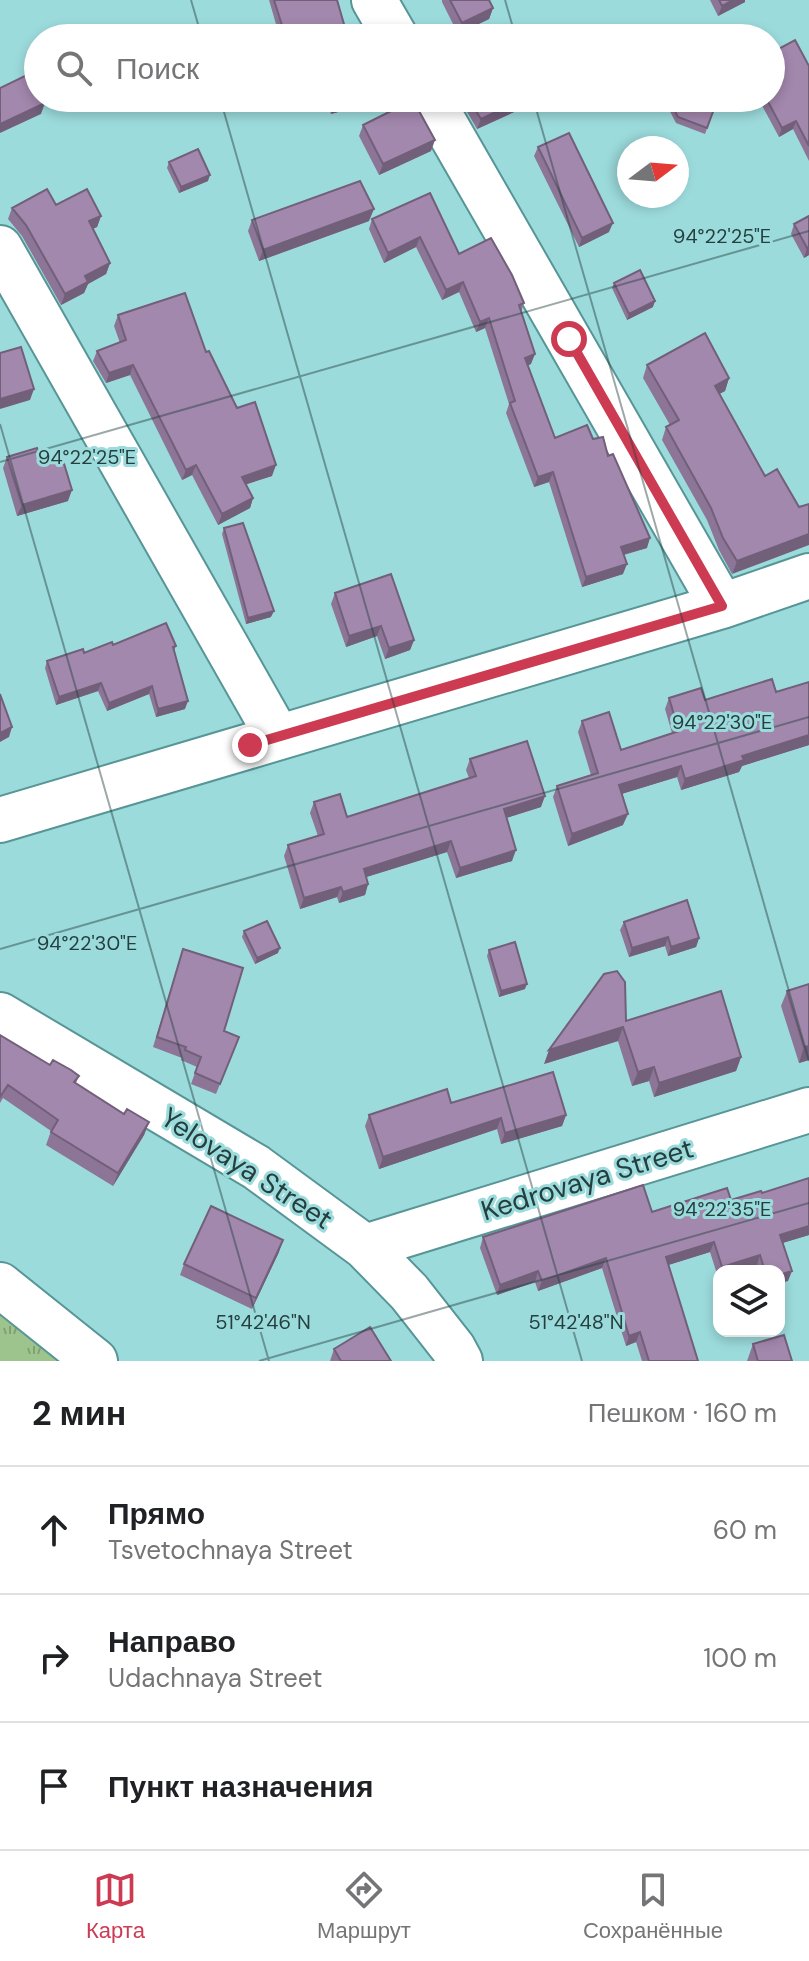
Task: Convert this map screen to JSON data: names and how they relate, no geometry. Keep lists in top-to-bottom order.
{
  "streets": {
    "street": ["Yelovaya Street", "Kedrovaya Street"]
  },
  "crossings": [
    ["Yelovaya Street", "Kedrovaya Street"]
  ],
  "north": "right",
  "page": {
    "search": "Поиск",
    "heading": ["2 мин", "Пешком · 160 m"],
    "list": [
      ["Прямо", "Tsvetochnaya Street", "60 m"],
      ["Направо", "Udachnaya Street", "100 m"],
      "Пункт назначения"
    ],
    "nav": ["Карта", "Маршрут", "Сохранённые"]
  },
  "coordinates": [
    "94°22'25\"E",
    "94°22'30\"E",
    "94°22'35\"E",
    "51°42'46\"N",
    "51°42'48\"N"
  ]
}
